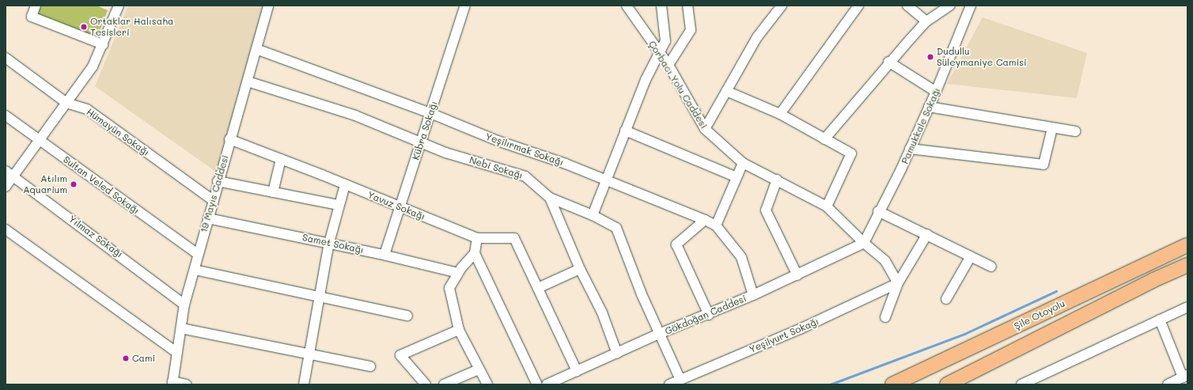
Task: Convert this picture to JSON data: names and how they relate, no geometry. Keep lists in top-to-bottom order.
{
  "streets": {
    "highway": ["Şile Otoyolu"],
    "street": [
      "Çorbacı Yolu Caddesi",
      "Pamukkale Sokağı",
      "Kübra Sokağı",
      "Hümayün Sokağı",
      "Yeşilırmak Sokağı",
      "Nebi Sokağı",
      "Sultan Veled Sokağı",
      "19 Mayıs Caddesi",
      "Yavuz Sokağı",
      "Yılmaz Sokağı",
      "Samet Sokağı",
      "Gökdoğan Caddesi",
      "Yeşilyurt Sokağı"
    ]
  },
  "crossings": [
    ["Çorbacı Yolu Caddesi", "Pamukkale Sokağı"],
    ["Çorbacı Yolu Caddesi", "Gökdoğan Caddesi"],
    ["Çorbacı Yolu Caddesi", "Yeşilyurt Sokağı"],
    ["Pamukkale Sokağı", "Gökdoğan Caddesi"],
    ["Kübra Sokağı", "Yeşilırmak Sokağı"],
    ["Kübra Sokağı", "Nebi Sokağı"],
    ["Kübra Sokağı", "Yavuz Sokağı"],
    ["Kübra Sokağı", "Samet Sokağı"],
    ["Hümayün Sokağı", "19 Mayıs Caddesi"],
    ["Yeşilırmak Sokağı", "19 Mayıs Caddesi"],
    ["Yeşilırmak Sokağı", "Gökdoğan Caddesi"],
    ["Nebi Sokağı", "19 Mayıs Caddesi"],
    ["Nebi Sokağı", "Gökdoğan Caddesi"],
    ["Nebi Sokağı", "Yeşilyurt Sokağı"],
    ["Sultan Veled Sokağı", "19 Mayıs Caddesi"],
    ["19 Mayıs Caddesi", "Yavuz Sokağı"],
    ["19 Mayıs Caddesi", "Yılmaz Sokağı"],
    ["19 Mayıs Caddesi", "Samet Sokağı"],
    ["Yavuz Sokağı", "Gökdoğan Caddesi"]
  ],
  "places": [
    "Ortaklar Halısaha Tesisleri",
    "Dudullu Süleymaniye Camisi",
    "Atılım Aquarium",
    "Cami"
  ]
}
